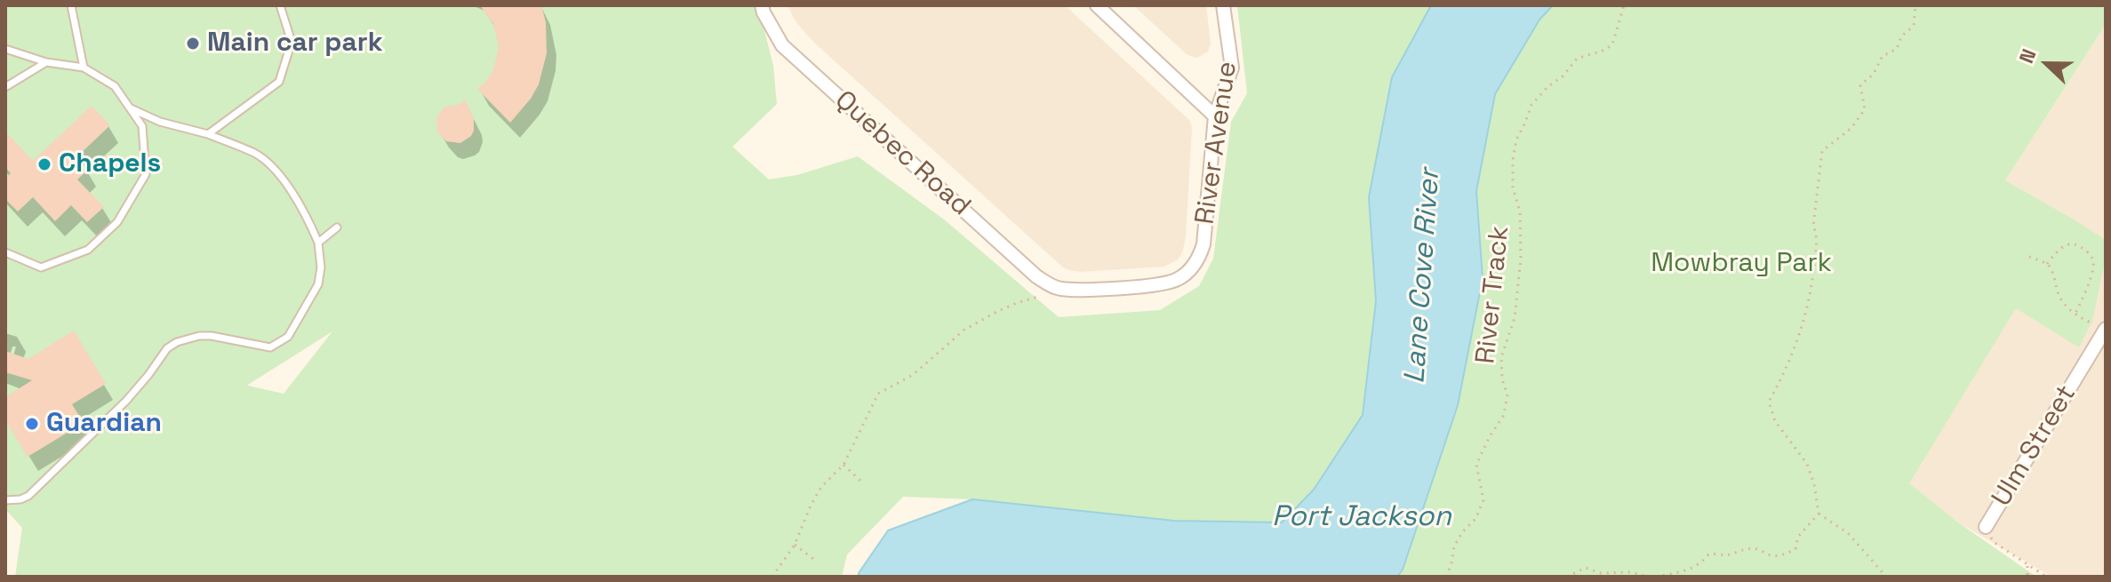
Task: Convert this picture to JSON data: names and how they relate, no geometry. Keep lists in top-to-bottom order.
{
  "streets": {
    "street": ["River Avenue", "Quebec Road", "Ulm Street"],
    "path": ["River Track"]
  },
  "crossings": [
    ["River Avenue", "Quebec Road"]
  ],
  "water": ["Lane Cove River", "Port Jackson"],
  "parks": ["Mowbray Park"],
  "places": ["Main car park", "Chapels", "Guardian"],
  "north": "left"
}
